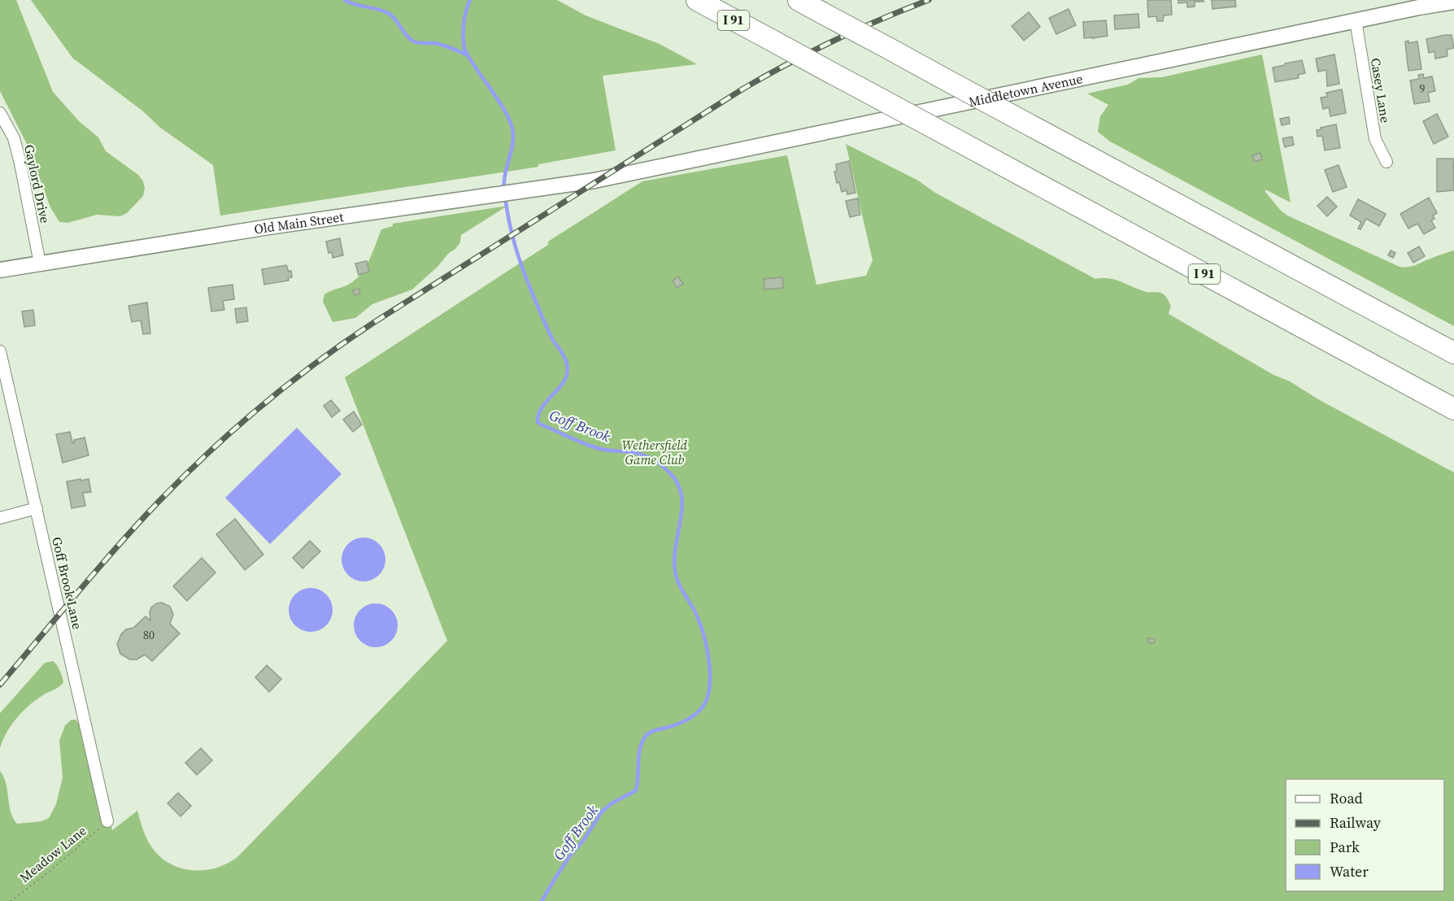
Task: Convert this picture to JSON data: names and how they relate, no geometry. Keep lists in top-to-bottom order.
{
  "streets": {
    "highway": ["I 91"],
    "street": [
      "Middletown Avenue",
      "Casey Lane",
      "Gaylord Drive",
      "Old Main Street",
      "Goff Brook Lane"
    ],
    "path": ["Meadow Lane"]
  },
  "crossings": [
    ["Middletown Avenue", "Casey Lane"],
    ["Middletown Avenue", "Old Main Street"],
    ["Gaylord Drive", "Old Main Street"],
    ["Goff Brook Lane", "Meadow Lane"]
  ],
  "water": ["Goff Brook"],
  "parks": ["Wethersfield Game Club"],
  "house_numbers": ["9", "80"],
  "legend": [
    "Road",
    "Railway",
    "Park",
    "Water"
  ]
}
